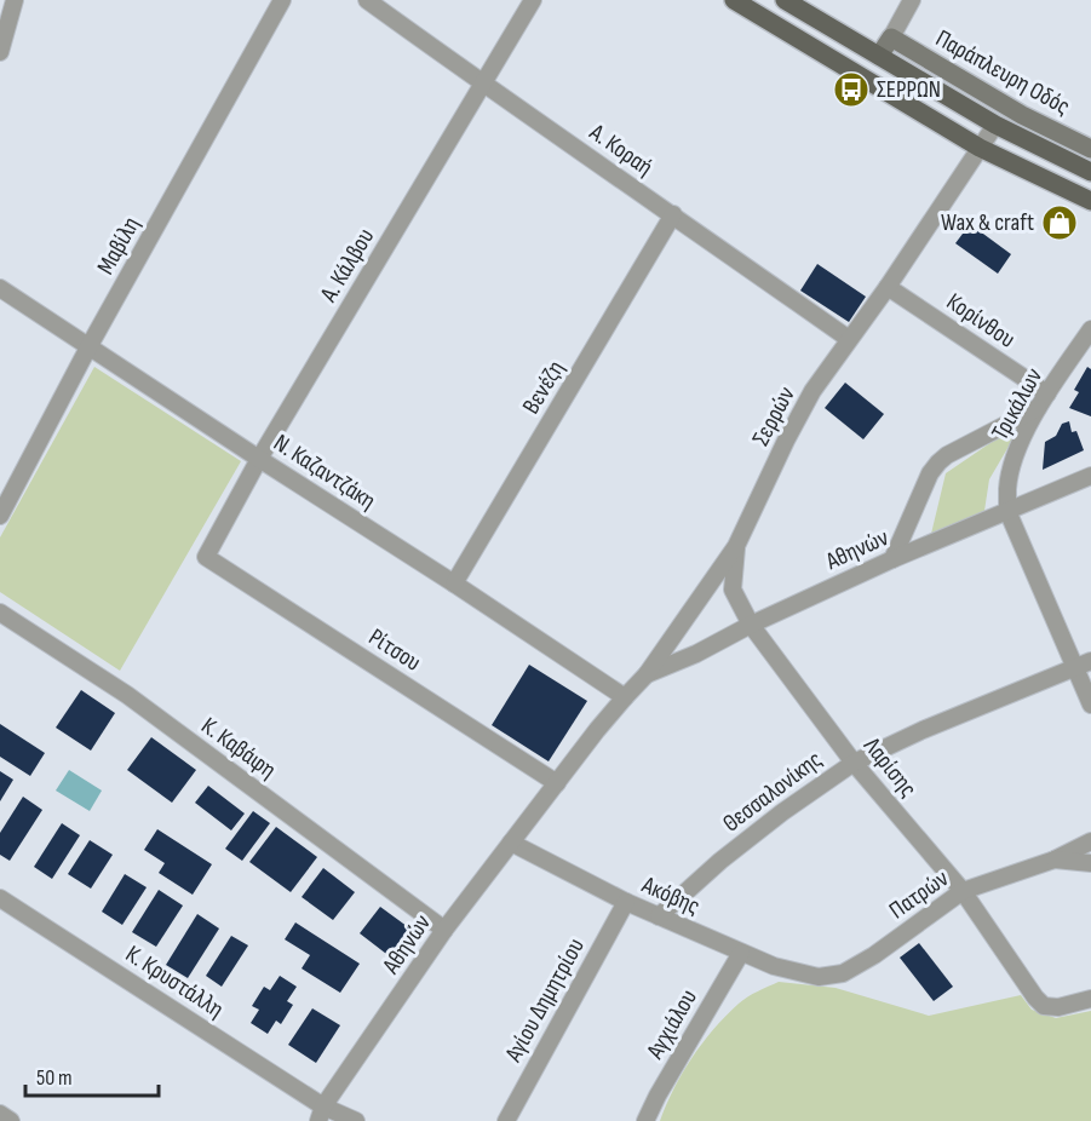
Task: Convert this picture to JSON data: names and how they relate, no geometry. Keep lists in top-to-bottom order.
{
  "streets": {
    "street": [
      "Παράπλευρη Οδός",
      "Α. Κοραή",
      "Μαβίλη",
      "A. Κάλβου",
      "Κορίνθου",
      "Βενέζη",
      "Τρικάλων",
      "Σερρών",
      "Ν. Καζαντζάκη",
      "Αθηνών",
      "Ρίτσου",
      "Κ. Καβάφη",
      "Λαρίσης",
      "Θεσσαλονίκης",
      "Πατρών",
      "Ακόβης",
      "Κ. Κρυστάλλη",
      "Αγίου Δημητρίου",
      "Αγχιάλου"
    ]
  },
  "crossings": [
    ["Α. Κοραή", "A. Κάλβου"],
    ["Α. Κοραή", "Βενέζη"],
    ["Α. Κοραή", "Σερρών"],
    ["Μαβίλη", "Ν. Καζαντζάκη"],
    ["A. Κάλβου", "Ν. Καζαντζάκη"],
    ["A. Κάλβου", "Ρίτσου"],
    ["Κορίνθου", "Τρικάλων"],
    ["Κορίνθου", "Σερρών"],
    ["Βενέζη", "Ν. Καζαντζάκη"],
    ["Τρικάλων", "Αθηνών"],
    ["Σερρών", "Ν. Καζαντζάκη"],
    ["Σερρών", "Αθηνών"],
    ["Σερρών", "Λαρίσης"],
    ["Αθηνών", "Ρίτσου"],
    ["Αθηνών", "Κ. Καβάφη"],
    ["Αθηνών", "Λαρίσης"],
    ["Αθηνών", "Ακόβης"],
    ["Αθηνών", "Κ. Κρυστάλλη"],
    ["Λαρίσης", "Θεσσαλονίκης"],
    ["Λαρίσης", "Πατρών"],
    ["Θεσσαλονίκης", "Ακόβης"],
    ["Πατρών", "Ακόβης"],
    ["Ακόβης", "Αγίου Δημητρίου"],
    ["Ακόβης", "Αγχιάλου"]
  ],
  "places": {
    "bus stop": ["ΣΕΡΡΩΝ"],
    "shop": ["Wax & craft"]
  },
  "scale_bar": "50 m"
}
